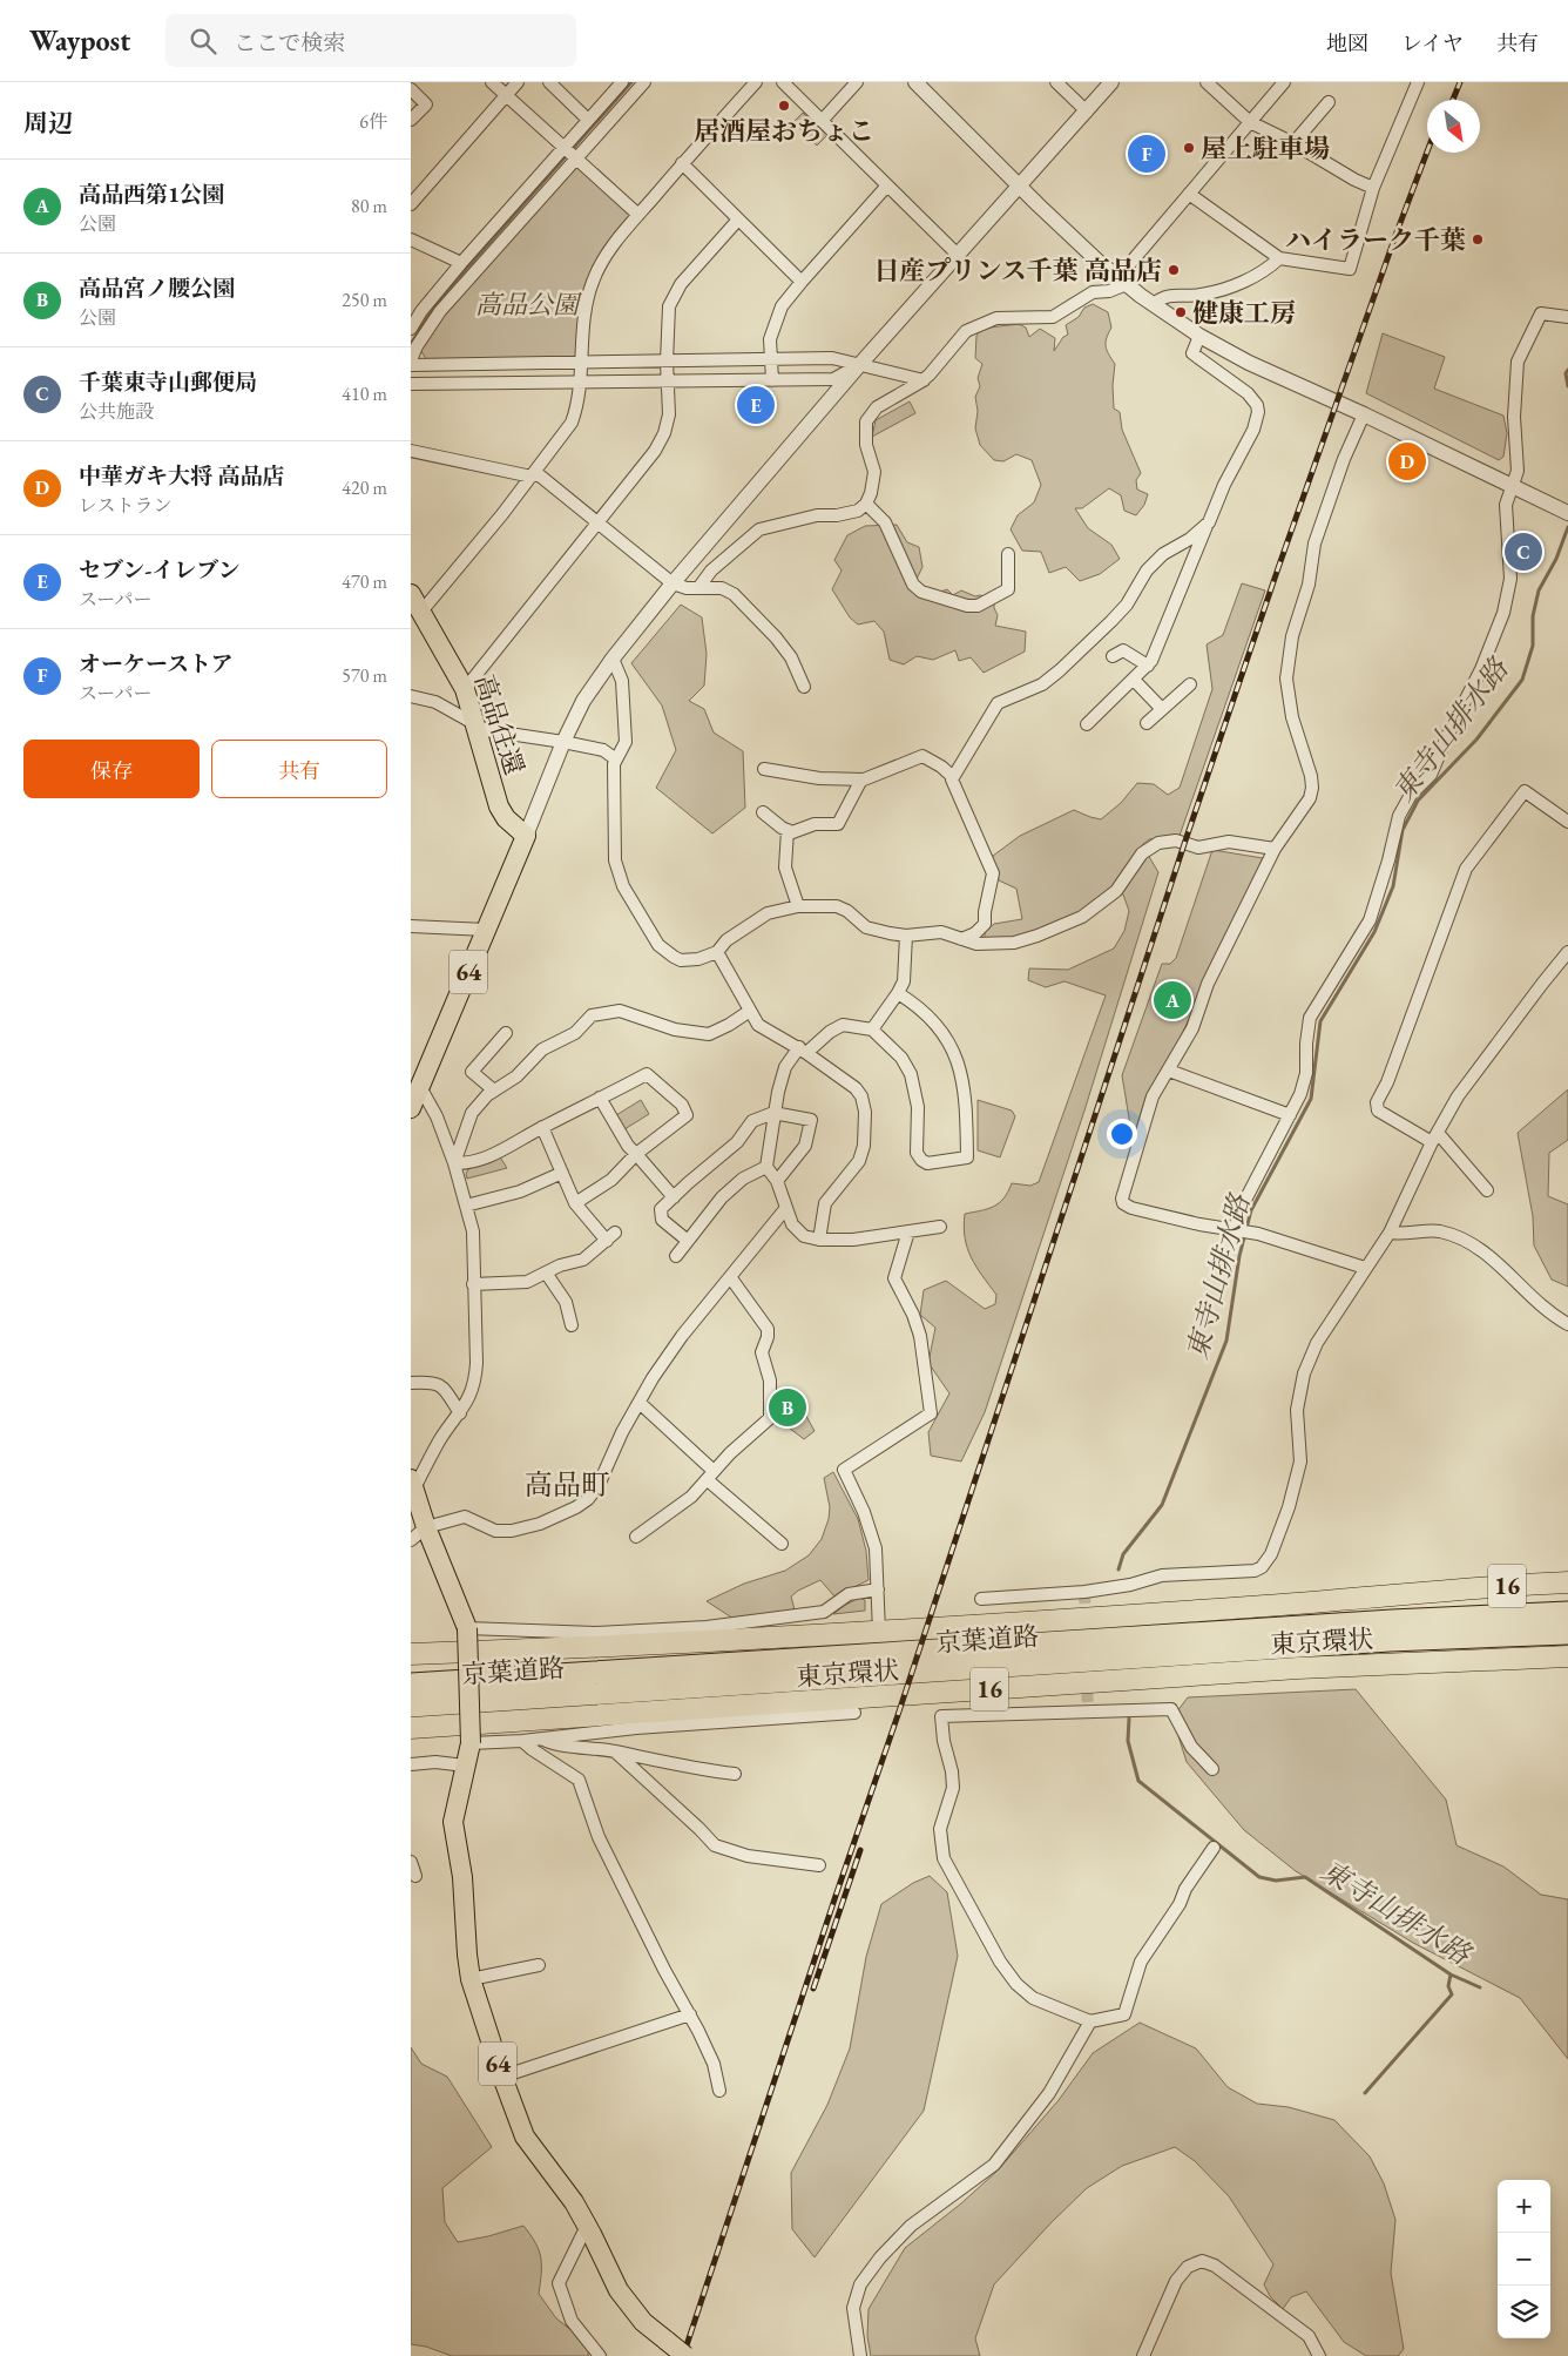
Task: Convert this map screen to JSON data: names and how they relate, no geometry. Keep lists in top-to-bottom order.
{
  "streets": {
    "highway": ["16", "京葉道路", "東京環状"],
    "main road": ["高品往還", "64"]
  },
  "crossings": [
    ["高品往還", "64"]
  ],
  "districts": ["高品町"],
  "water": ["東寺山排水路"],
  "parks": ["高品公園"],
  "places": [
    "居酒屋おちょこ",
    "屋上駐車場",
    "ハイラーク千葉",
    "日産プリンス千葉 高品店",
    "健康工房"
  ],
  "north": "bottom right",
  "page": {
    "header": "Waypost",
    "search": "ここで検索",
    "nav": ["地図", "レイヤ", "共有"],
    "heading": ["周辺", "6件"],
    "pins": [
      "F",
      "E",
      "D",
      "C",
      "A",
      "B"
    ],
    "list": [
      {
        "mark": "A",
        "name": "高品西第1公園",
        "note": "公園",
        "value": "80 m"
      },
      {
        "mark": "B",
        "name": "高品宮ノ腰公園",
        "note": "公園",
        "value": "250 m"
      },
      {
        "mark": "C",
        "name": "千葉東寺山郵便局",
        "note": "公共施設",
        "value": "410 m"
      },
      {
        "mark": "D",
        "name": "中華ガキ大将 高品店",
        "note": "レストラン",
        "value": "420 m"
      },
      {
        "mark": "E",
        "name": "セブン-イレブン",
        "note": "スーパー",
        "value": "470 m"
      },
      {
        "mark": "F",
        "name": "オーケーストア",
        "note": "スーパー",
        "value": "570 m"
      }
    ],
    "buttons": ["保存", "共有"],
    "map_buttons": ["+", "−"]
  }
}
